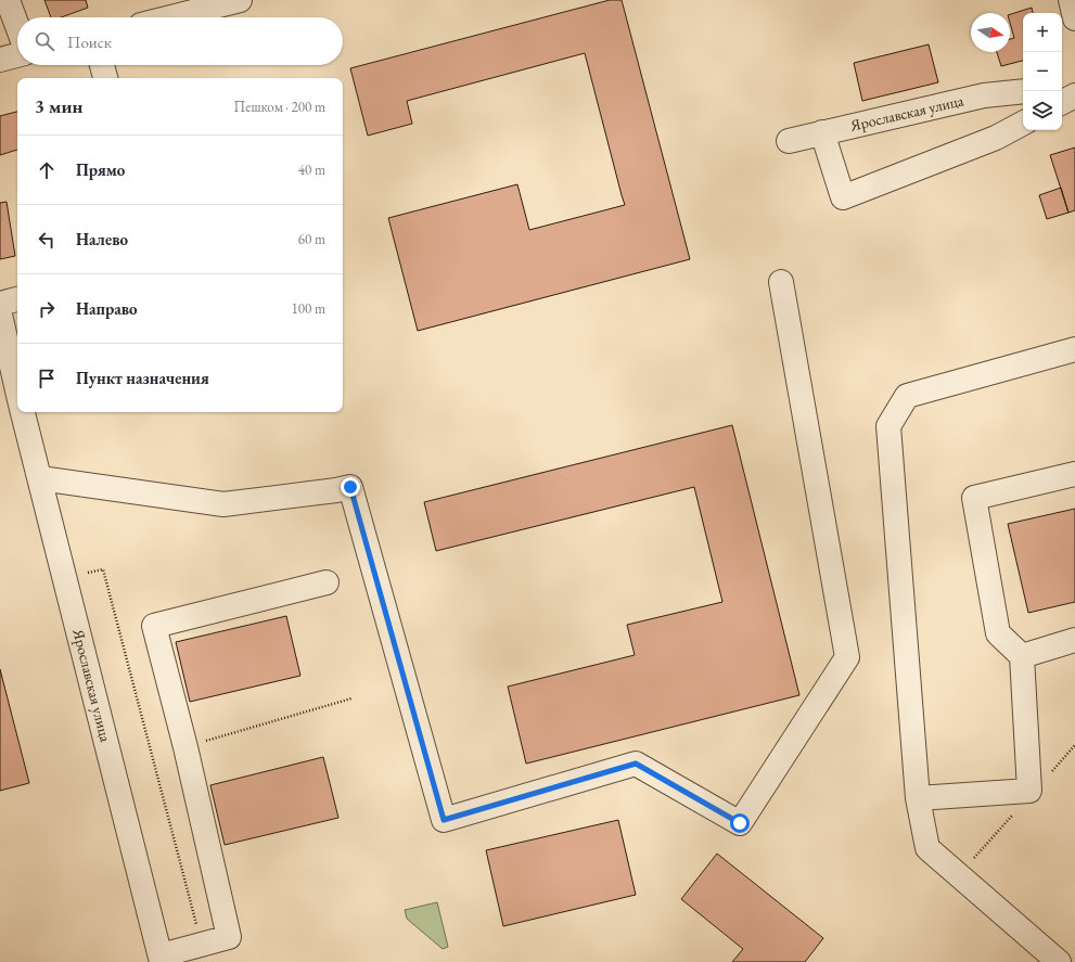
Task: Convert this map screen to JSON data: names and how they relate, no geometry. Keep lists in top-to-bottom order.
{
  "streets": {
    "street": ["Ярославская улица"]
  },
  "north": "right",
  "page": {
    "map_buttons": ["+", "−"],
    "search": "Поиск",
    "heading": ["3 мин", "Пешком · 200 m"],
    "list": [
      ["Прямо", "40 m"],
      ["Налево", "60 m"],
      ["Направо", "100 m"],
      "Пункт назначения"
    ]
  }
}
